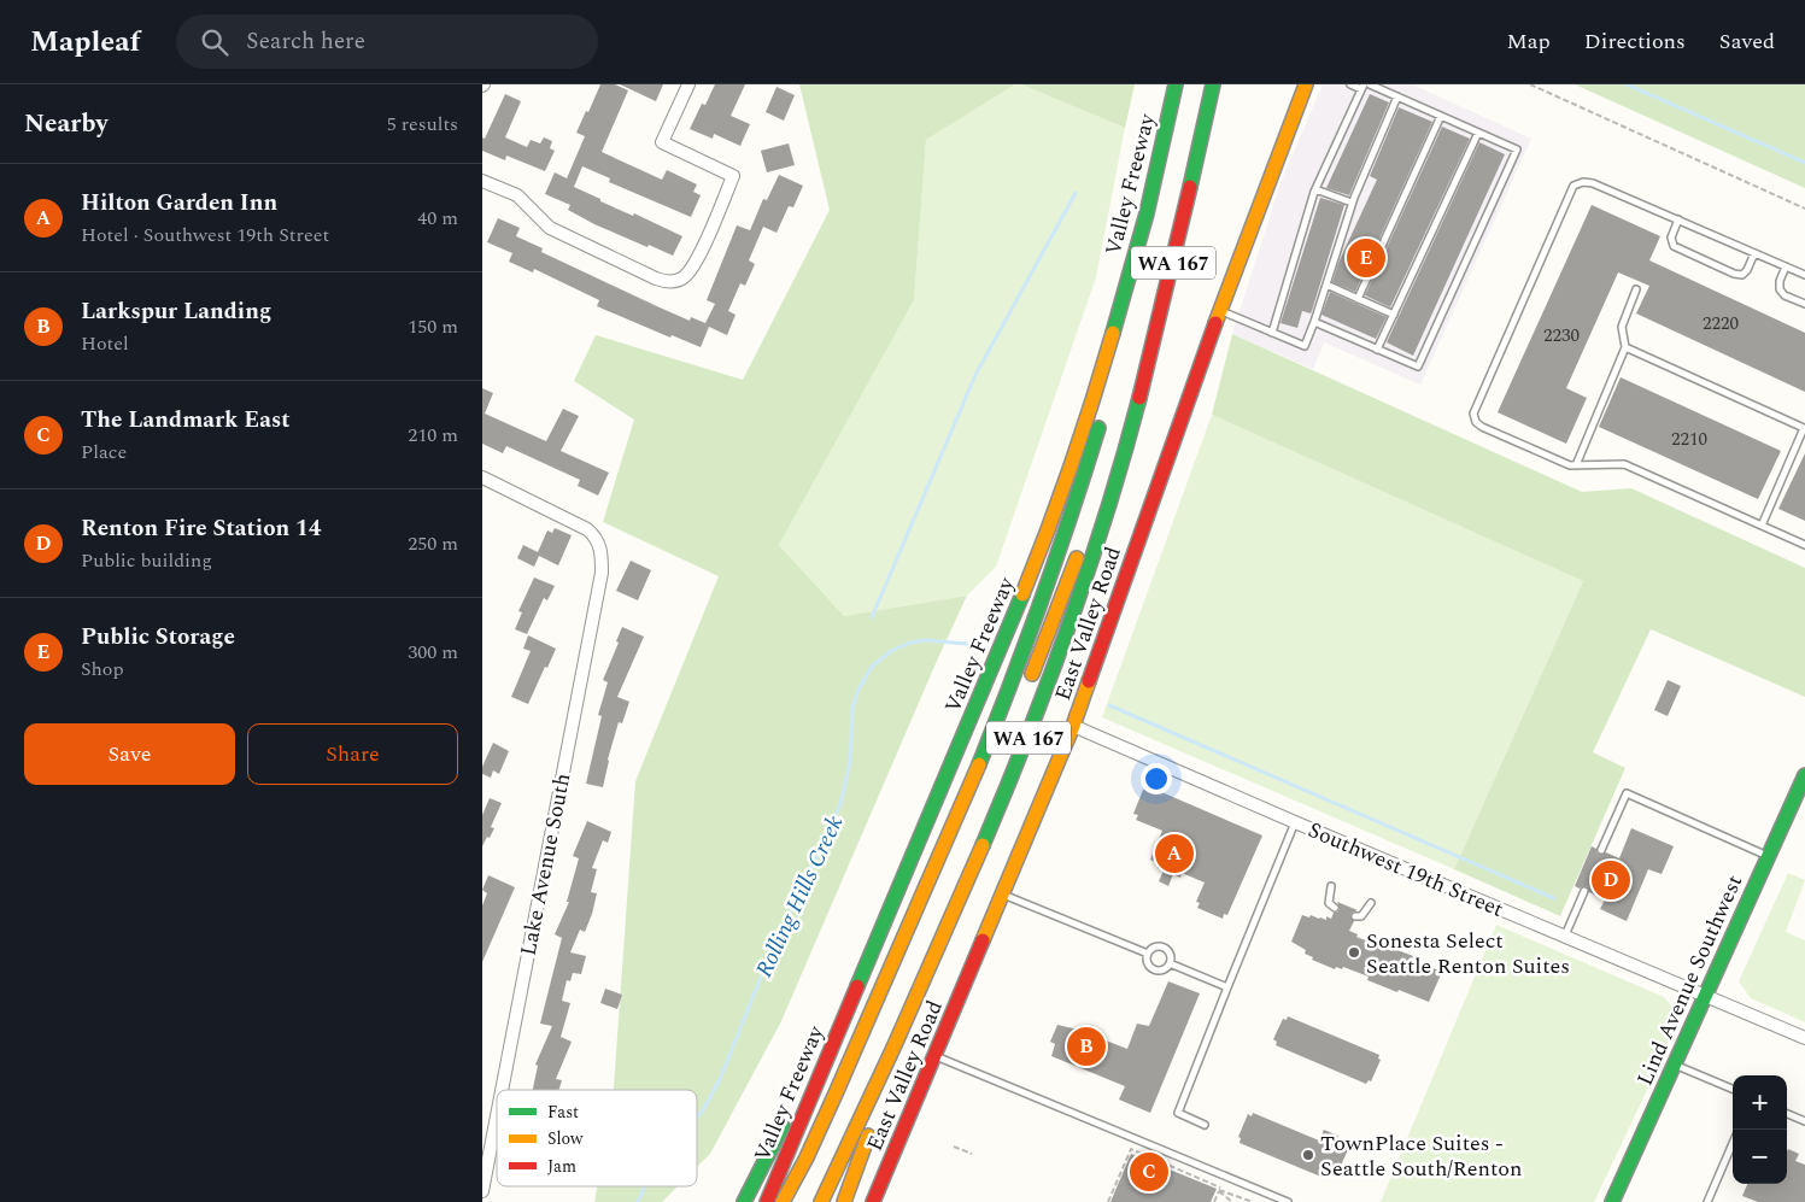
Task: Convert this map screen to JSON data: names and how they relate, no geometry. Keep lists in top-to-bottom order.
{
  "streets": {
    "main road": [
      "Valley Freeway",
      "WA 167",
      "East Valley Road",
      "Lind Avenue Southwest"
    ],
    "street": ["Lake Avenue South", "Southwest 19th Street"]
  },
  "crossings": [
    ["East Valley Road", "Southwest 19th Street"],
    ["Southwest 19th Street", "Lind Avenue Southwest"]
  ],
  "water": ["Rolling Hills Creek"],
  "places": ["Sonesta Select Seattle Renton Suites", "TownPlace Suites - Seattle South/Renton"],
  "house_numbers": ["2220", "2230", "2210"],
  "legend": ["Fast", "Slow", "Jam"],
  "page": {
    "header": "Mapleaf",
    "search": "Search here",
    "nav": ["Map", "Directions", "Saved"],
    "heading": ["Nearby", "5 results"],
    "list": [
      {
        "mark": "A",
        "name": "Hilton Garden Inn",
        "note": "Hotel · Southwest 19th Street",
        "value": "40 m"
      },
      {
        "mark": "B",
        "name": "Larkspur Landing",
        "note": "Hotel",
        "value": "150 m"
      },
      {
        "mark": "C",
        "name": "The Landmark East",
        "note": "Place",
        "value": "210 m"
      },
      {
        "mark": "D",
        "name": "Renton Fire Station 14",
        "note": "Public building",
        "value": "250 m"
      },
      {
        "mark": "E",
        "name": "Public Storage",
        "note": "Shop",
        "value": "300 m"
      }
    ],
    "pins": [
      "E",
      "A",
      "D",
      "B",
      "C"
    ],
    "buttons": ["Save", "Share"],
    "map_buttons": ["+", "−"]
  }
}
